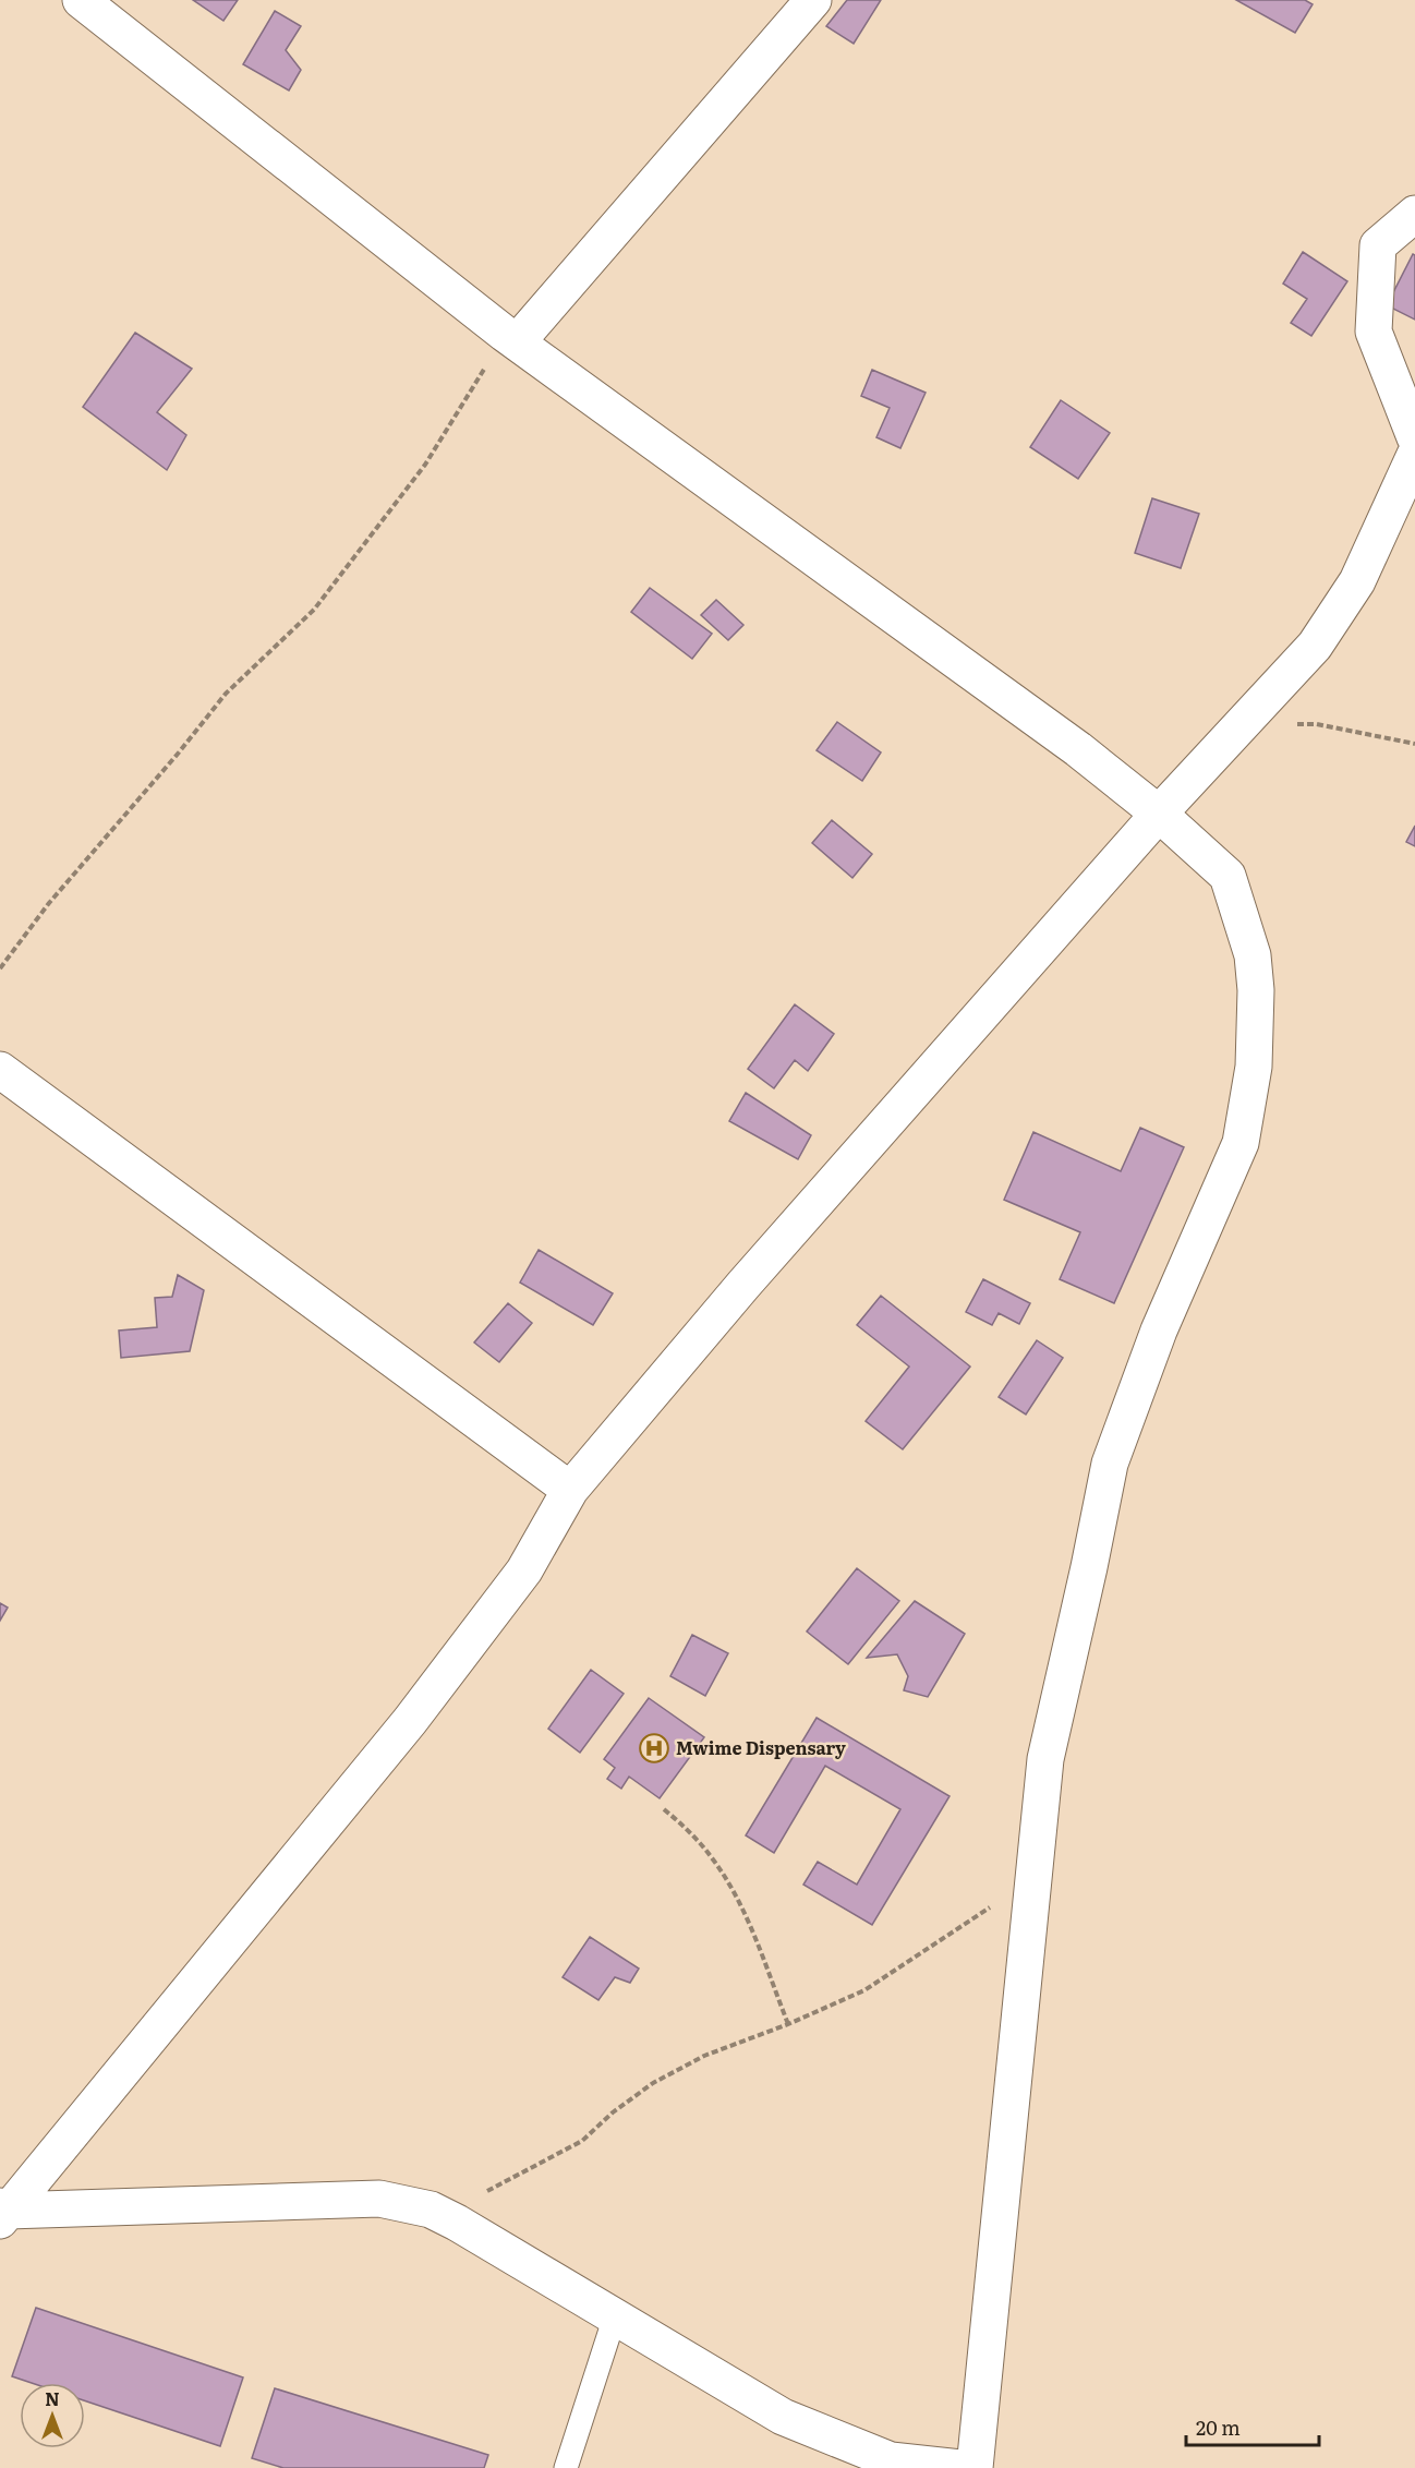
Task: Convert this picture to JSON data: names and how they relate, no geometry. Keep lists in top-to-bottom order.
{
  "places": {
    "hospital": ["Mwime Dispensary"]
  },
  "scale_bar": "20 m",
  "north": "top"
}
